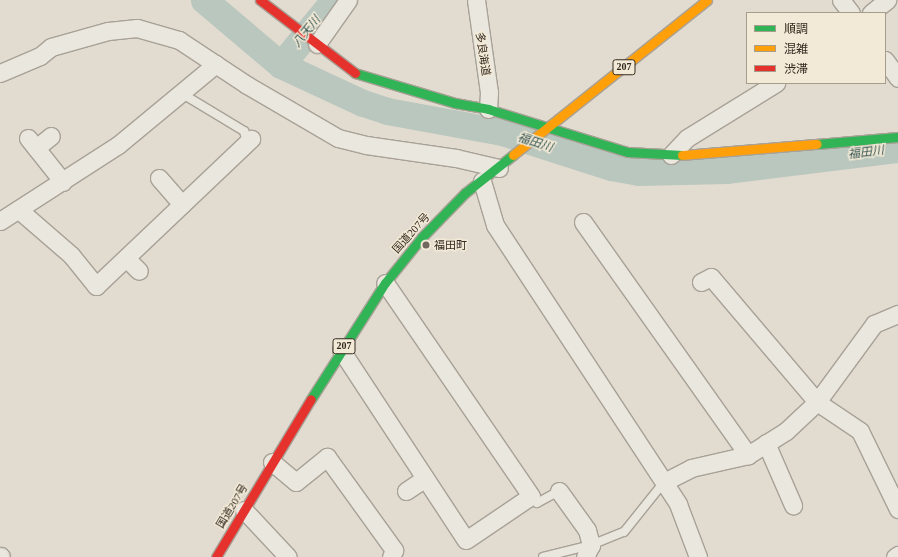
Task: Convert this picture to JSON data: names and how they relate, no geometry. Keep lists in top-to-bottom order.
{
  "streets": {
    "main road": ["207", "国道207号"],
    "street": ["多良海道"]
  },
  "water": ["八天川", "福田川"],
  "places": ["福田町"],
  "legend": ["順調", "混雑", "渋滞"]
}
